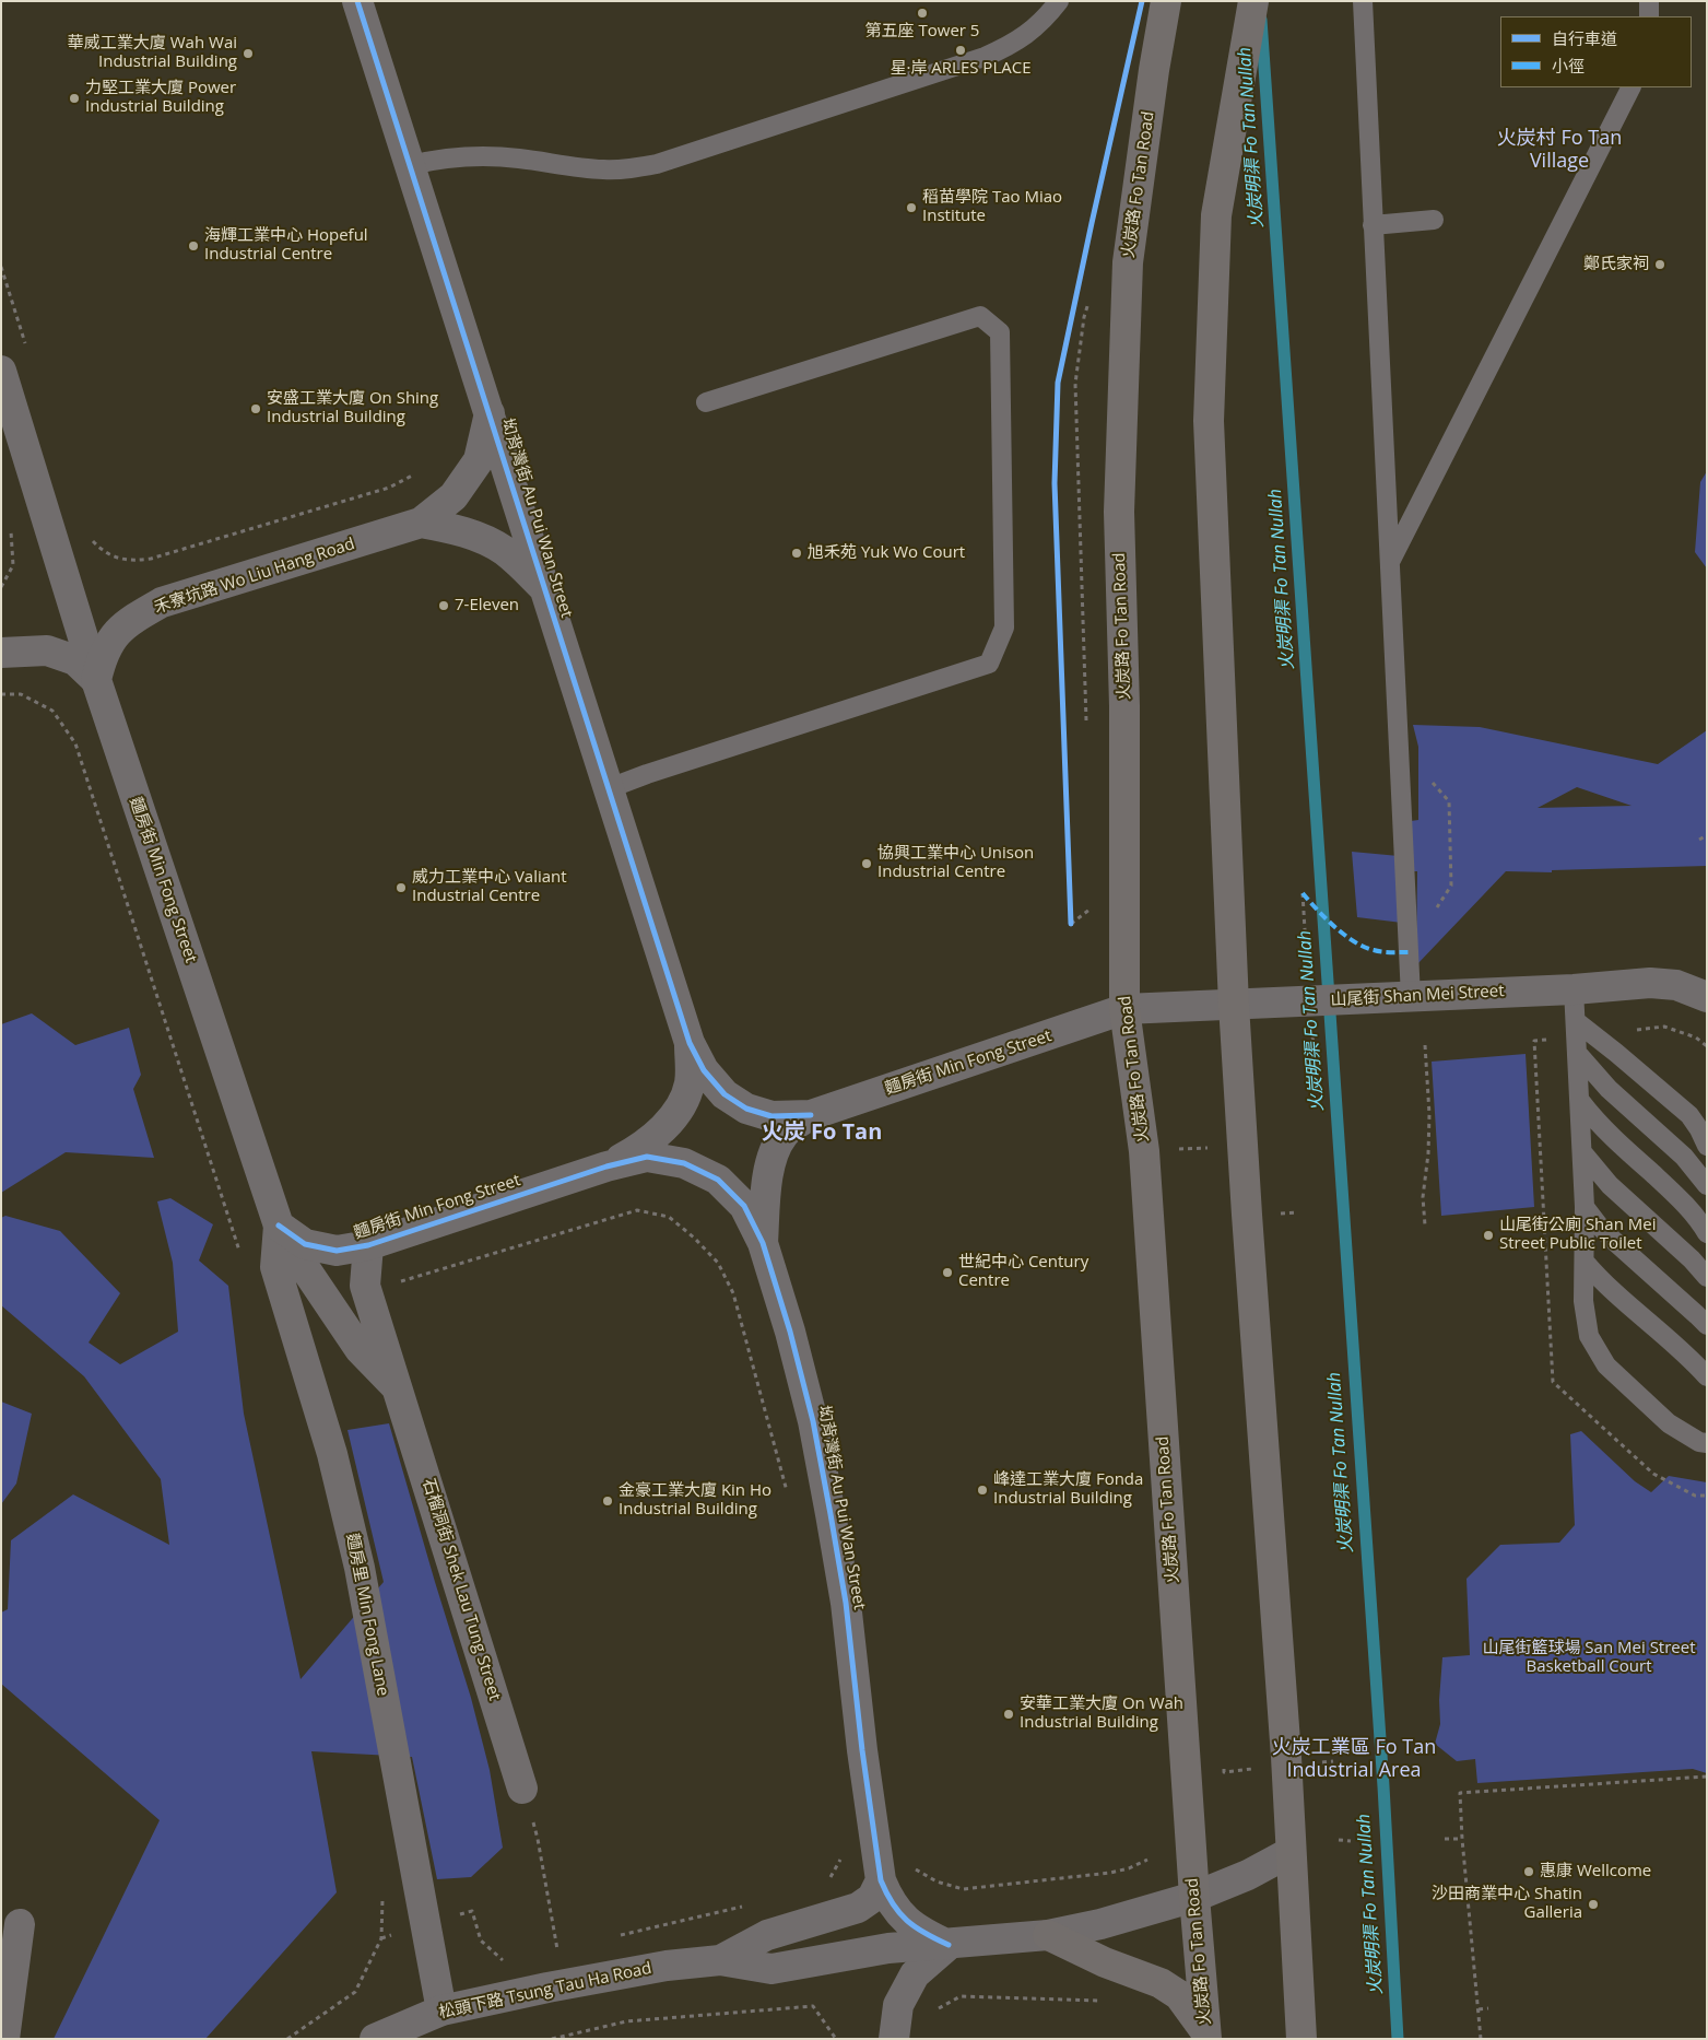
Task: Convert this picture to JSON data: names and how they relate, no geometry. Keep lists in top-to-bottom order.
{
  "streets": {
    "main road": ["火炭路 Fo Tan Road"],
    "street": [
      "㘭背灣街 Au Pui Wan Street",
      "禾寮坑路 Wo Liu Hang Road",
      "麵房街 Min Fong Street",
      "山尾街 Shan Mei Street",
      "石榴洞街 Shek Lau Tung Street",
      "麵房里 Min Fong Lane",
      "松頭下路 Tsung Tau Ha Road"
    ]
  },
  "crossings": [
    ["火炭路 Fo Tan Road", "麵房街 Min Fong Street"],
    ["火炭路 Fo Tan Road", "山尾街 Shan Mei Street"],
    ["火炭路 Fo Tan Road", "松頭下路 Tsung Tau Ha Road"],
    ["㘭背灣街 Au Pui Wan Street", "禾寮坑路 Wo Liu Hang Road"],
    ["㘭背灣街 Au Pui Wan Street", "麵房街 Min Fong Street"],
    ["㘭背灣街 Au Pui Wan Street", "松頭下路 Tsung Tau Ha Road"],
    ["禾寮坑路 Wo Liu Hang Road", "麵房街 Min Fong Street"],
    ["麵房街 Min Fong Street", "山尾街 Shan Mei Street"],
    ["麵房街 Min Fong Street", "石榴洞街 Shek Lau Tung Street"],
    ["麵房街 Min Fong Street", "麵房里 Min Fong Lane"],
    ["石榴洞街 Shek Lau Tung Street", "麵房里 Min Fong Lane"],
    ["麵房里 Min Fong Lane", "松頭下路 Tsung Tau Ha Road"]
  ],
  "districts": ["火炭村 Fo Tan Village", "火炭 Fo Tan", "火炭工業區 Fo Tan Industrial Area"],
  "water": ["火炭明渠 Fo Tan Nullah"],
  "parks": ["山尾街籃球場 San Mei Street Basketball Court"],
  "places": [
    "第五座 Tower 5",
    "星·岸 ARLES PLACE",
    "華威工業大廈 Wah Wai Industrial Building",
    "力堅工業大廈 Power Industrial Building",
    "稻苗學院 Tao Miao Institute",
    "海輝工業中心 Hopeful Industrial Centre",
    "鄭氏家祠",
    "安盛工業大廈 On Shing Industrial Building",
    "旭禾苑 Yuk Wo Court",
    "7-Eleven",
    "協興工業中心 Unison Industrial Centre",
    "威力工業中心 Valiant Industrial Centre",
    "山尾街公廁 Shan Mei Street Public Toilet",
    "世紀中心 Century Centre",
    "峰達工業大廈 Fonda Industrial Building",
    "金豪工業大廈 Kin Ho Industrial Building",
    "安華工業大廈 On Wah Industrial Building",
    "惠康 Wellcome",
    "沙田商業中心 Shatin Galleria"
  ],
  "legend": ["自行車道", "小徑"]
}
